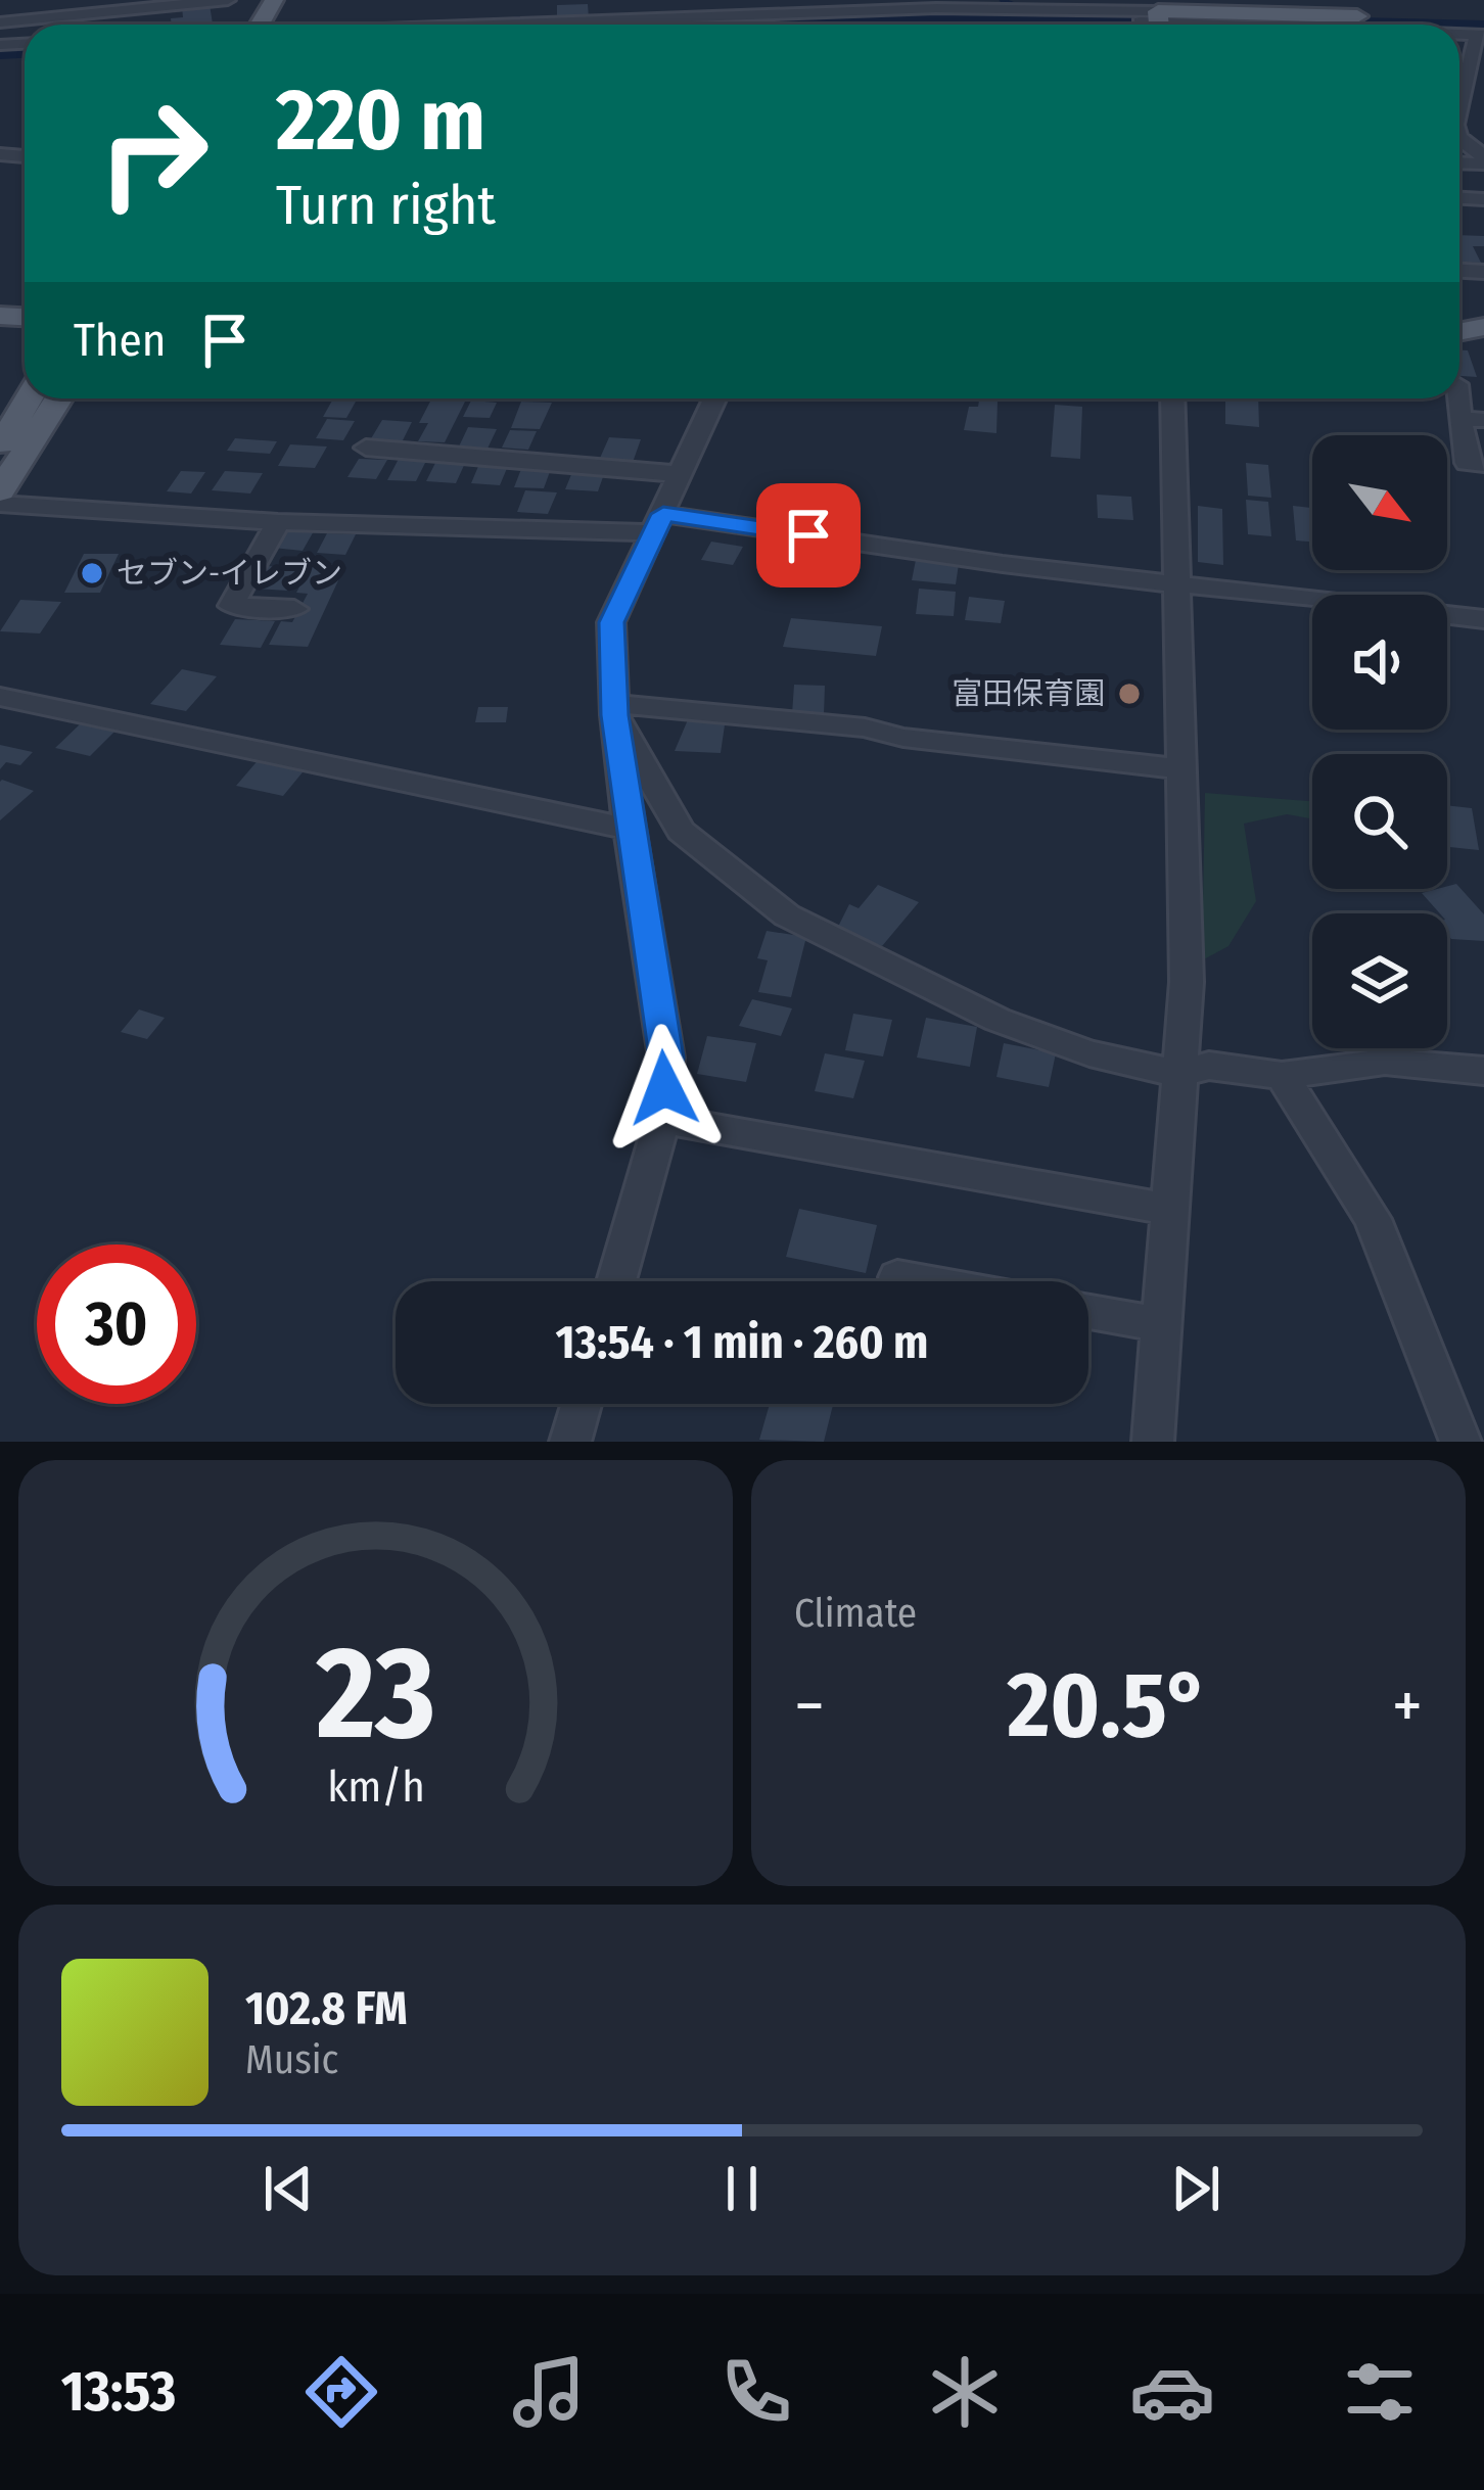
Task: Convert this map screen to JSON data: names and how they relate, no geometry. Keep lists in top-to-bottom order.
{
  "places": ["セブン-イレブン", "富田保育園"],
  "north": "bottom right",
  "page": {
    "turn": ["220 m", "Turn right"],
    "then": "Then",
    "limit": "30",
    "trip": "13:54 · 1 min · 260 m",
    "tile": "Climate",
    "heat": ["−", "20.5°", "+"],
    "song": ["102.8 FM", "Music"],
    "tabs": "13:53",
    "gauge": ["23", "km/h"]
  }
}
